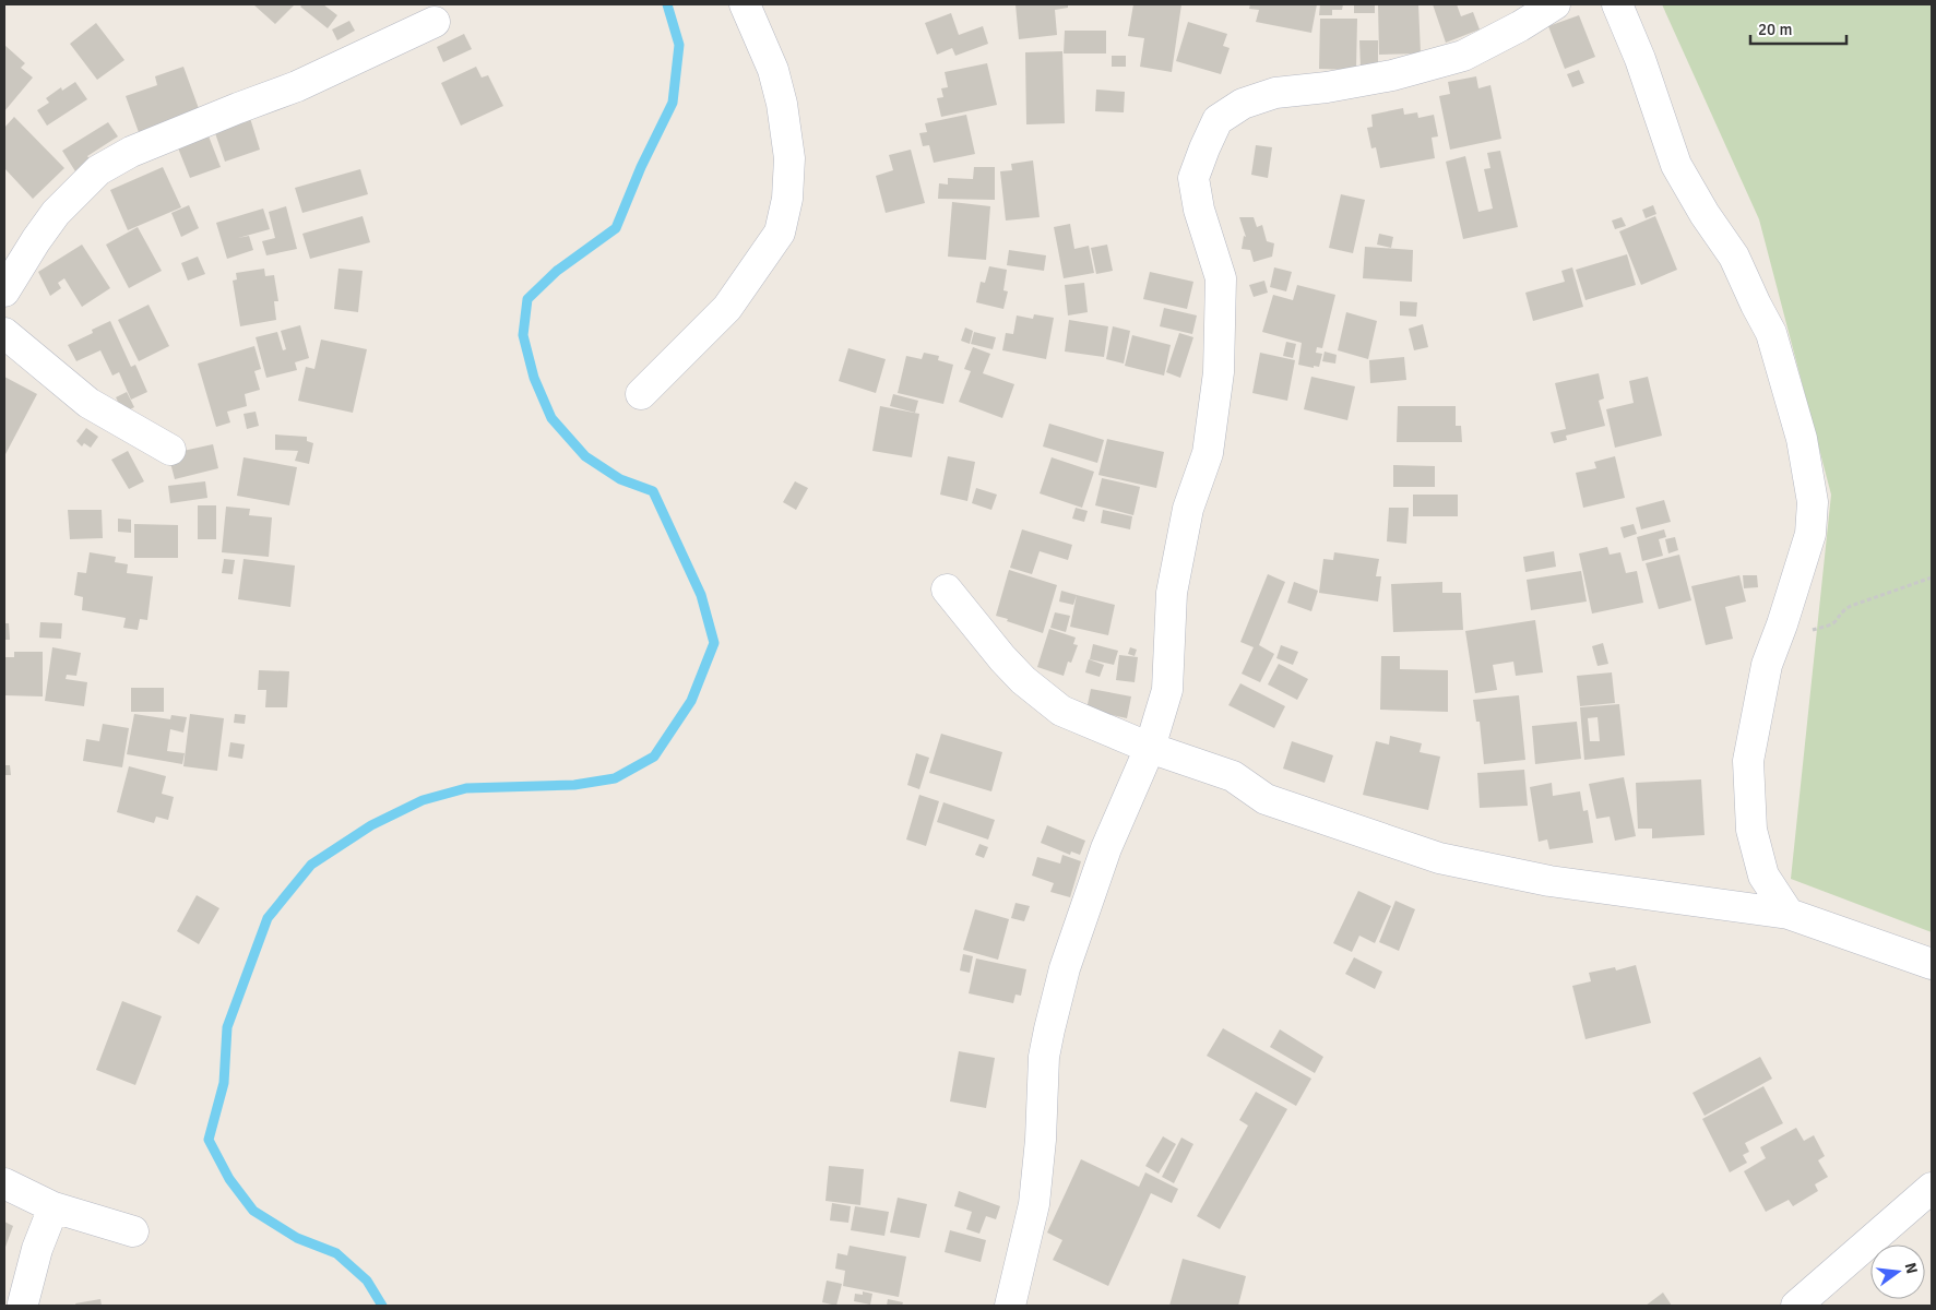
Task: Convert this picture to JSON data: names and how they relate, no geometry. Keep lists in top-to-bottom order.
{
  "scale_bar": "20 m",
  "north": "right"
}
